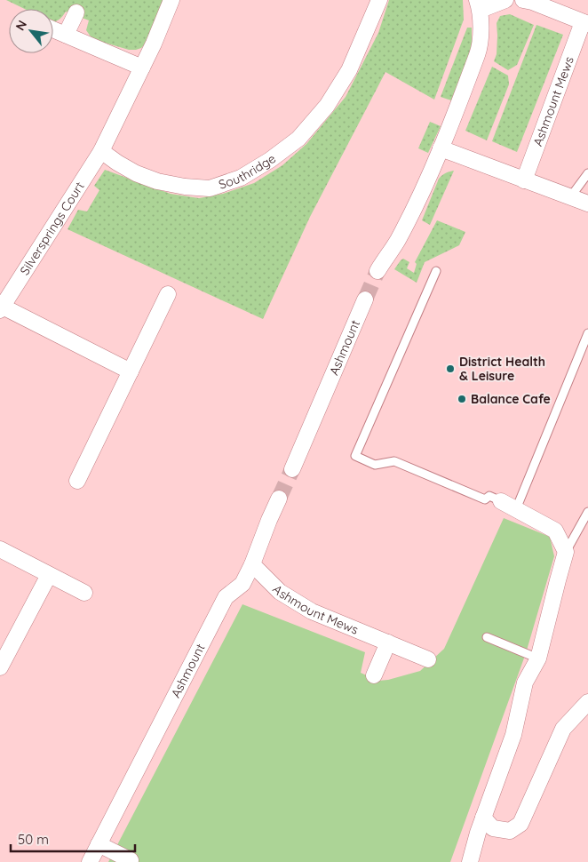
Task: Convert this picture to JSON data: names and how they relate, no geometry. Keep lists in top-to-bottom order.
{
  "streets": {
    "street": [
      "Ashmount Mews",
      "Southridge",
      "Silversprings Court",
      "Ashmount"
    ]
  },
  "crossings": [
    ["Ashmount Mews", "Ashmount"],
    ["Southridge", "Silversprings Court"]
  ],
  "places": ["District Health & Leisure", "Balance Cafe"],
  "scale_bar": "50 m",
  "north": "top left"
}
